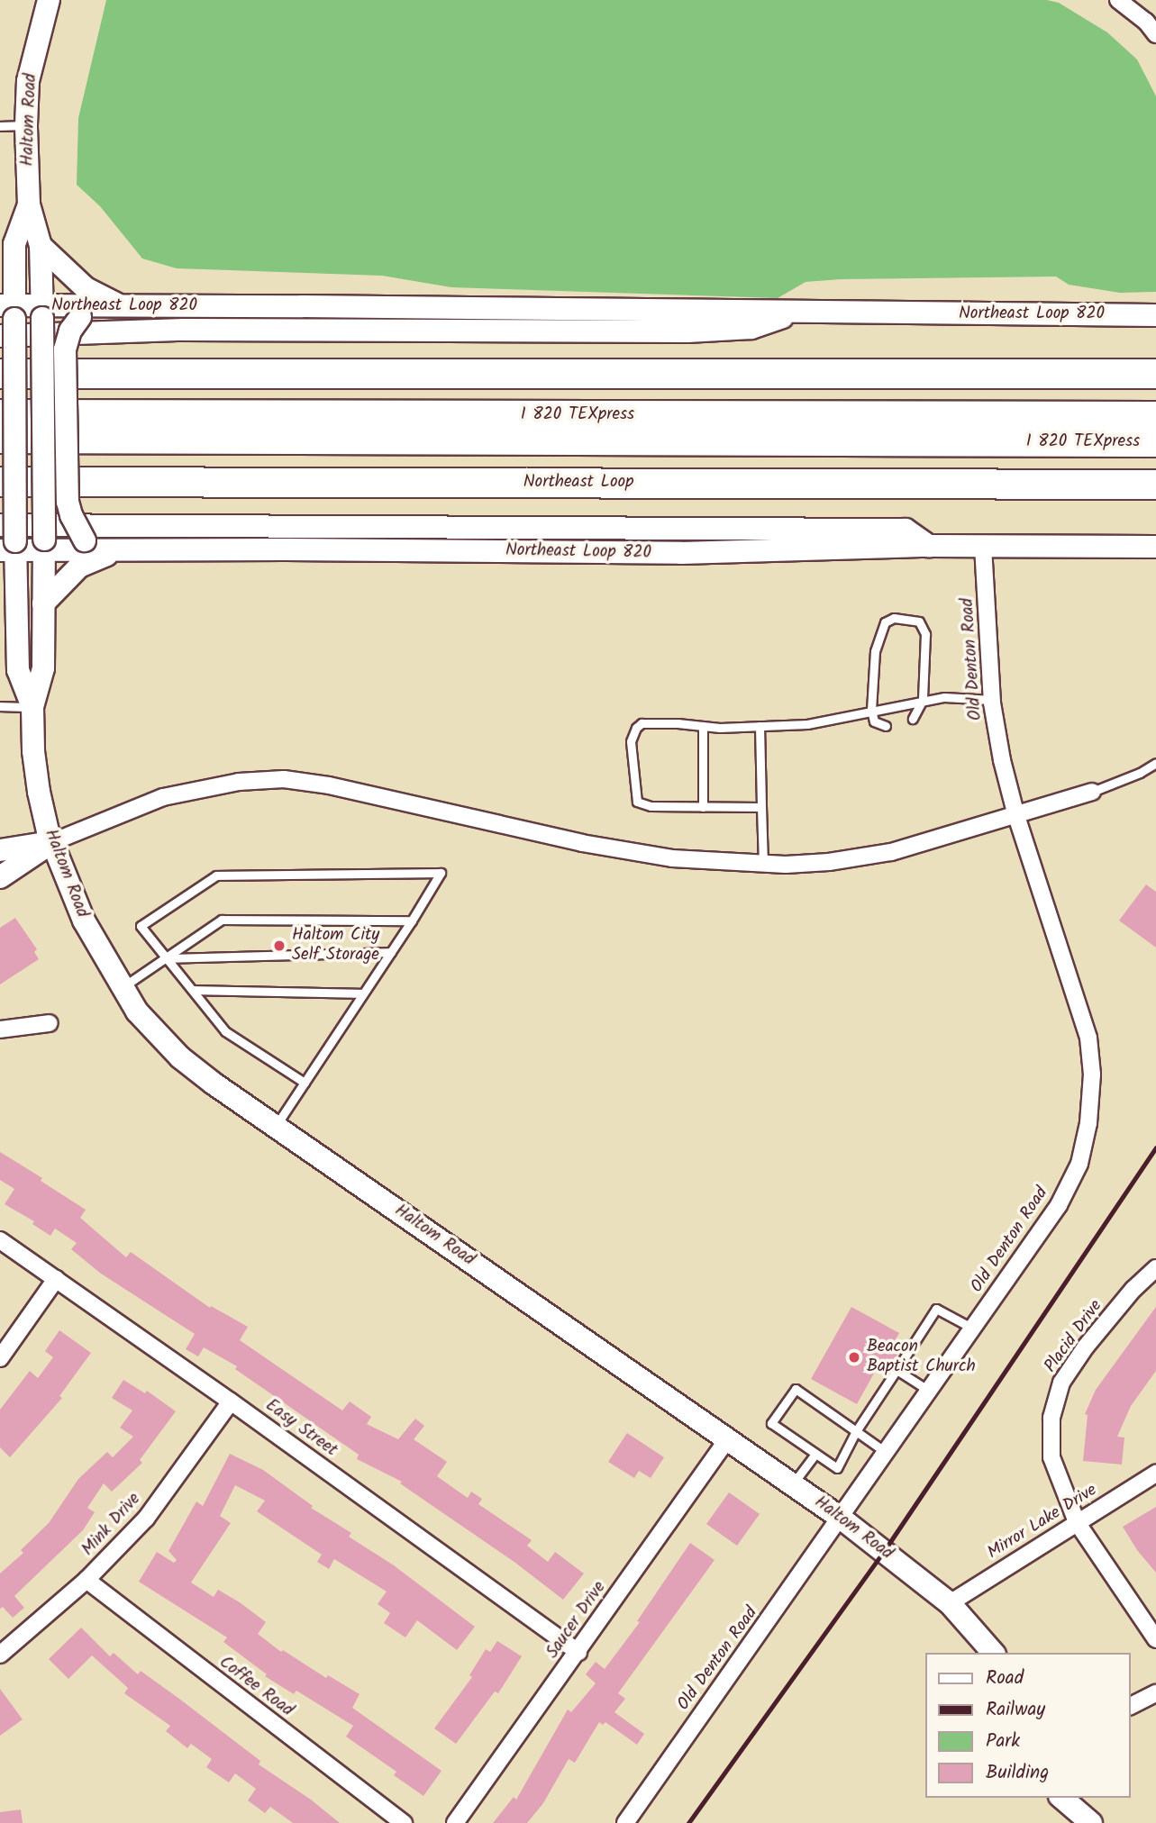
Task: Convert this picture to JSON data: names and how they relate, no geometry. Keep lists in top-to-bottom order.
{
  "streets": {
    "highway": ["I 820 TEXpress", "Northeast Loop"],
    "main road": ["Haltom Road", "Northeast Loop 820"],
    "street": [
      "Old Denton Road",
      "Placid Drive",
      "Easy Street",
      "Mirror Lake Drive",
      "Mink Drive",
      "Saucer Drive",
      "Coffee Road"
    ]
  },
  "crossings": [
    ["Haltom Road", "Northeast Loop 820"],
    ["Haltom Road", "Old Denton Road"],
    ["Haltom Road", "Mirror Lake Drive"],
    ["Haltom Road", "Saucer Drive"],
    ["Northeast Loop 820", "Old Denton Road"],
    ["Placid Drive", "Mirror Lake Drive"],
    ["Easy Street", "Mink Drive"],
    ["Easy Street", "Saucer Drive"],
    ["Mink Drive", "Coffee Road"]
  ],
  "places": ["Haltom City Self Storage", "Beacon Baptist Church"],
  "legend": [
    "Road",
    "Railway",
    "Park",
    "Building"
  ]
}
